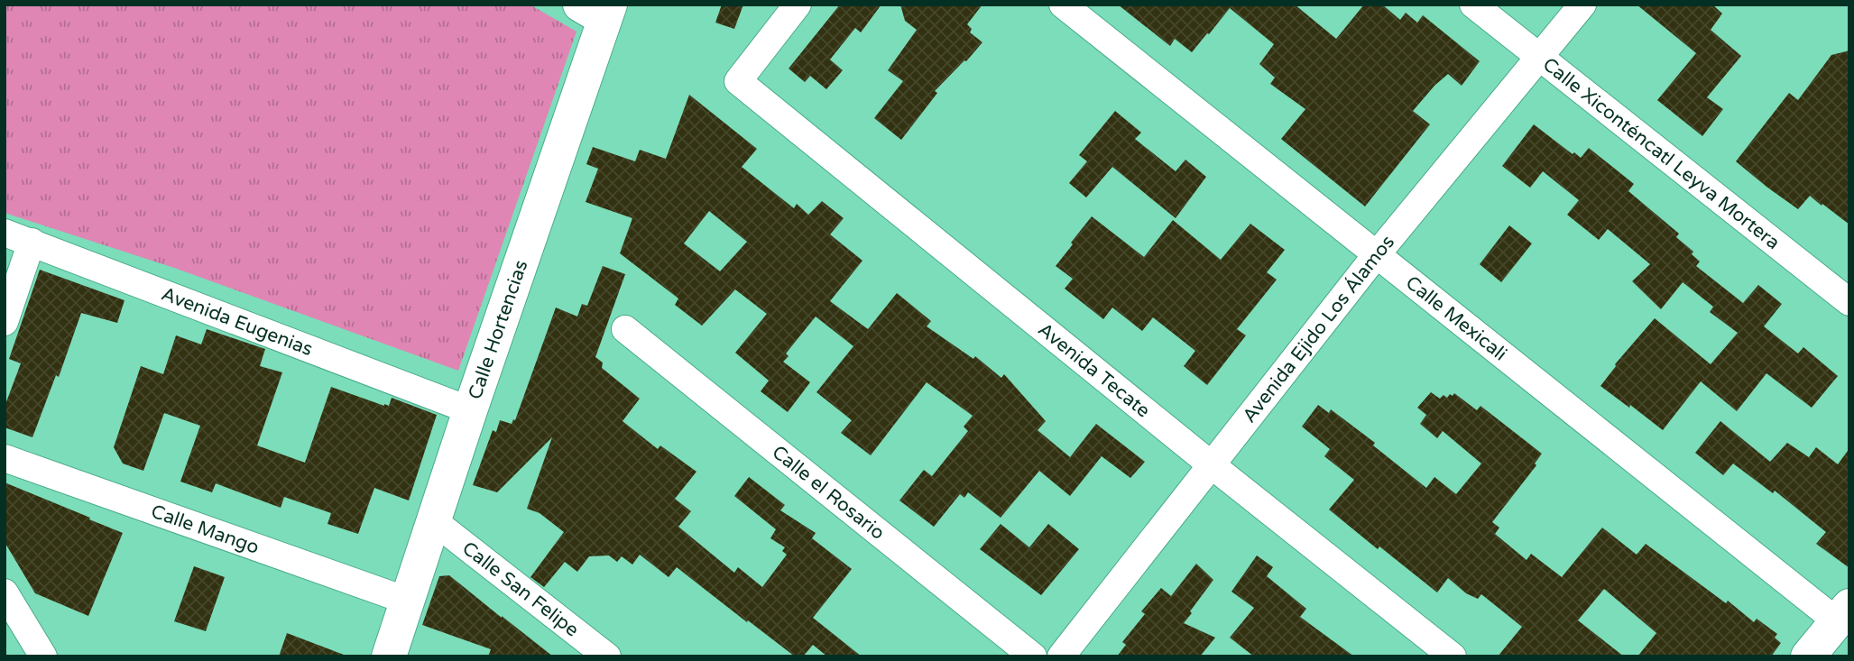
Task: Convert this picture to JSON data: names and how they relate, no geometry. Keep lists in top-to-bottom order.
{
  "streets": {
    "street": [
      "Calle Xiconténcatl Leyva Mortera",
      "Calle Mexicali",
      "Avenida Eugenias",
      "Avenida Ejido Los Álamos",
      "Calle Hortencias",
      "Avenida Tecate",
      "Calle el Rosario",
      "Calle Mango",
      "Calle San Felipe"
    ]
  },
  "crossings": [
    ["Calle Xiconténcatl Leyva Mortera", "Avenida Ejido Los Álamos"],
    ["Calle Mexicali", "Avenida Ejido Los Álamos"],
    ["Avenida Eugenias", "Calle Hortencias"],
    ["Avenida Ejido Los Álamos", "Avenida Tecate"],
    ["Calle Hortencias", "Calle Mango"],
    ["Calle Hortencias", "Calle San Felipe"]
  ]
}
